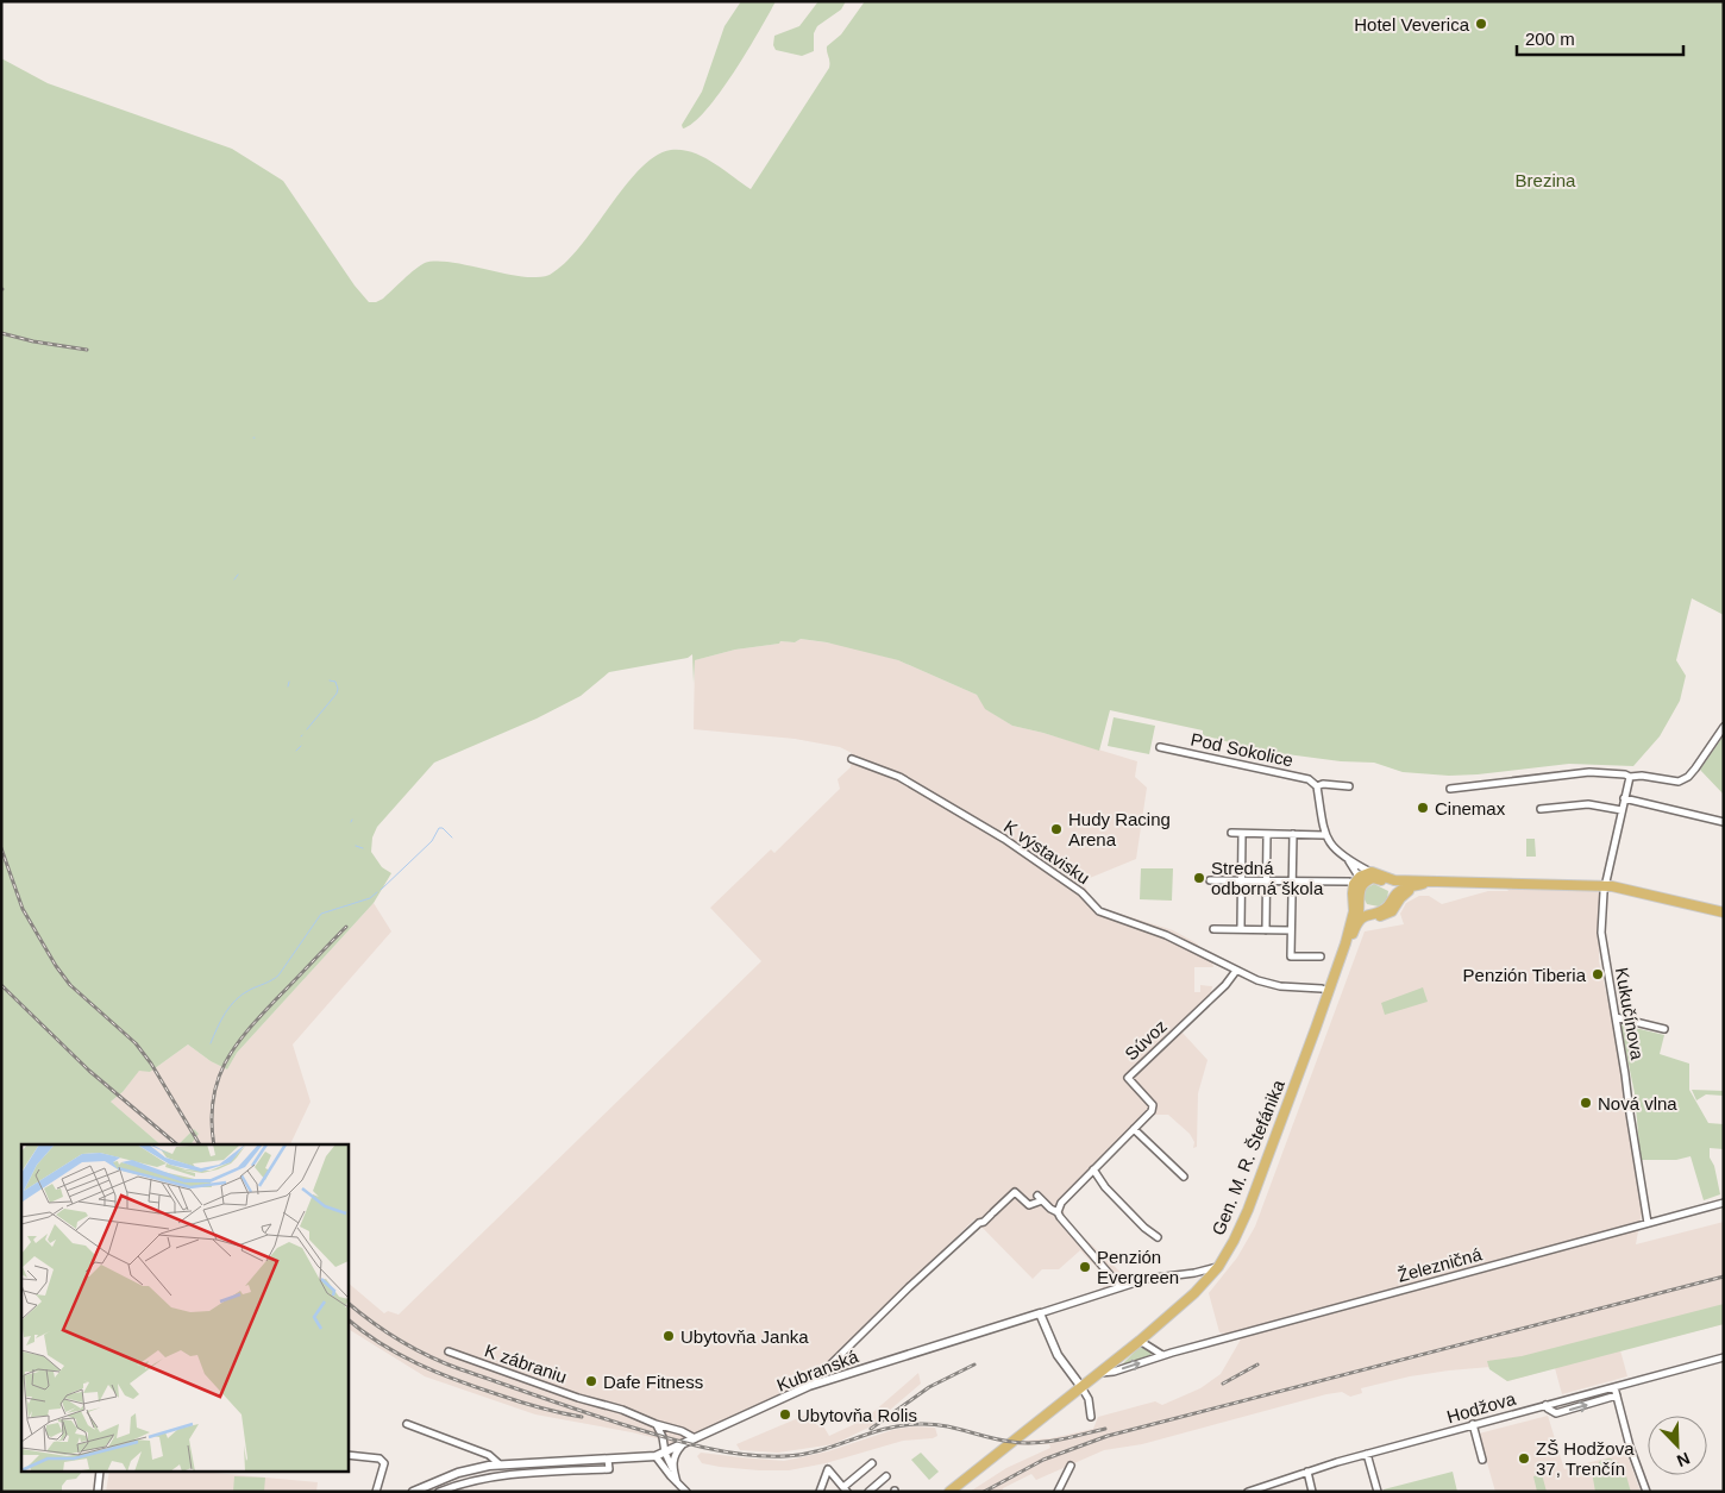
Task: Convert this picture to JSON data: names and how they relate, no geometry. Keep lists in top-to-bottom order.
{
  "streets": {
    "main road": ["Gen. M. R. Štefánika"],
    "street": [
      "Pod Sokolice",
      "K výstavisku",
      "Kukučínova",
      "Súvoz",
      "Železničná",
      "K zábraniu",
      "Kubranská",
      "Hodžova"
    ]
  },
  "crossings": [
    ["K výstavisku", "Súvoz"],
    ["K výstavisku", "Gen. M. R. Štefánika"],
    ["Kukučínova", "Železničná"],
    ["Gen. M. R. Štefánika", "Železničná"],
    ["Gen. M. R. Štefánika", "Kubranská"],
    ["K zábraniu", "Kubranská"]
  ],
  "parks": ["Brezina"],
  "places": [
    "Hotel Veverica",
    "Cinemax",
    "Hudy Racing Arena",
    "Stredná odborná škola",
    "Penzión Tiberia",
    "Nová vlna",
    "Penzión Evergreen",
    "Ubytovňa Janka",
    "Dafe Fitness",
    "Ubytovňa Rolis",
    "ZŠ Hodžova 37, Trenčín"
  ],
  "scale_bar": "200 m",
  "north": "bottom right"
}
